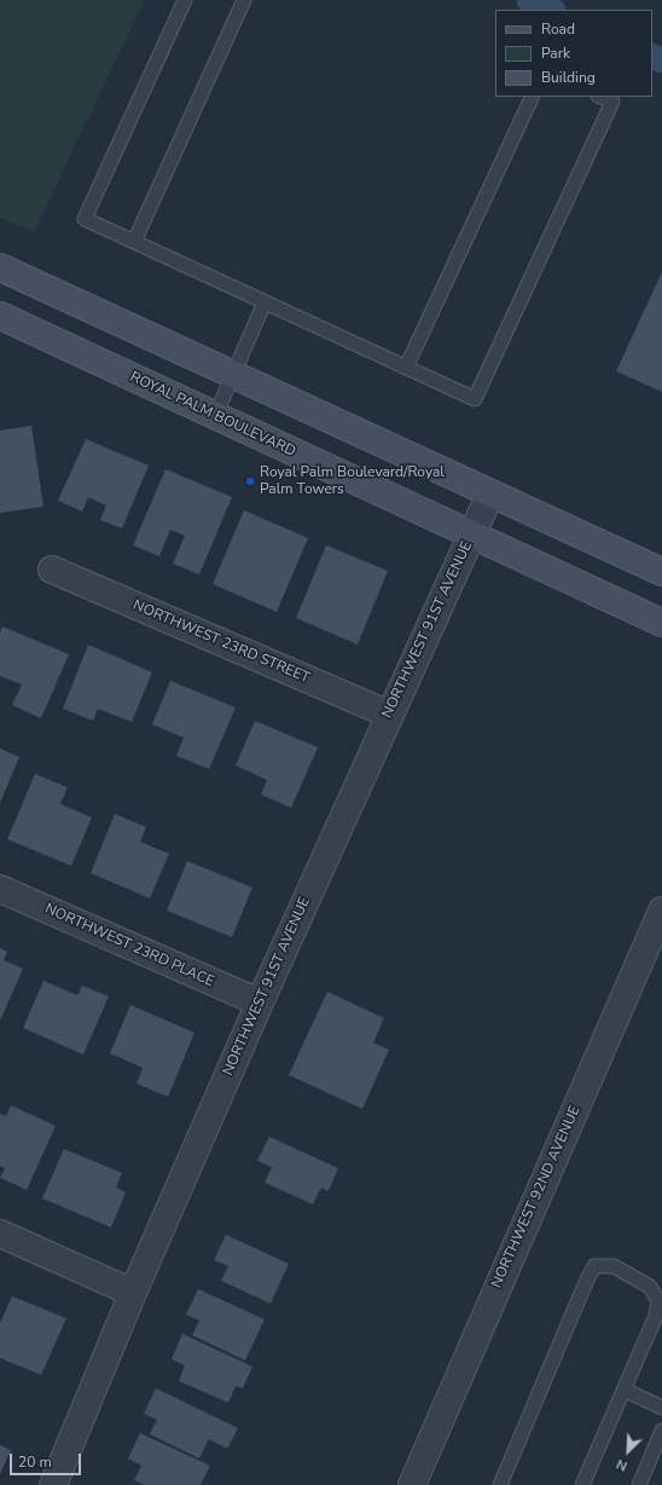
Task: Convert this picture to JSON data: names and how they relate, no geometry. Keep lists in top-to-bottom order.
{
  "streets": {
    "main road": ["ROYAL PALM BOULEVARD"],
    "street": [
      "NORTHWEST 91ST AVENUE",
      "NORTHWEST 23RD STREET",
      "NORTHWEST 23RD PLACE",
      "NORTHWEST 92ND AVENUE"
    ]
  },
  "crossings": [
    ["ROYAL PALM BOULEVARD", "NORTHWEST 91ST AVENUE"],
    ["NORTHWEST 91ST AVENUE", "NORTHWEST 23RD STREET"],
    ["NORTHWEST 91ST AVENUE", "NORTHWEST 23RD PLACE"]
  ],
  "places": ["Royal Palm Boulevard/Royal Palm Towers"],
  "legend": ["Road", "Park", "Building"],
  "scale_bar": "20 m",
  "north": "bottom left"
}
